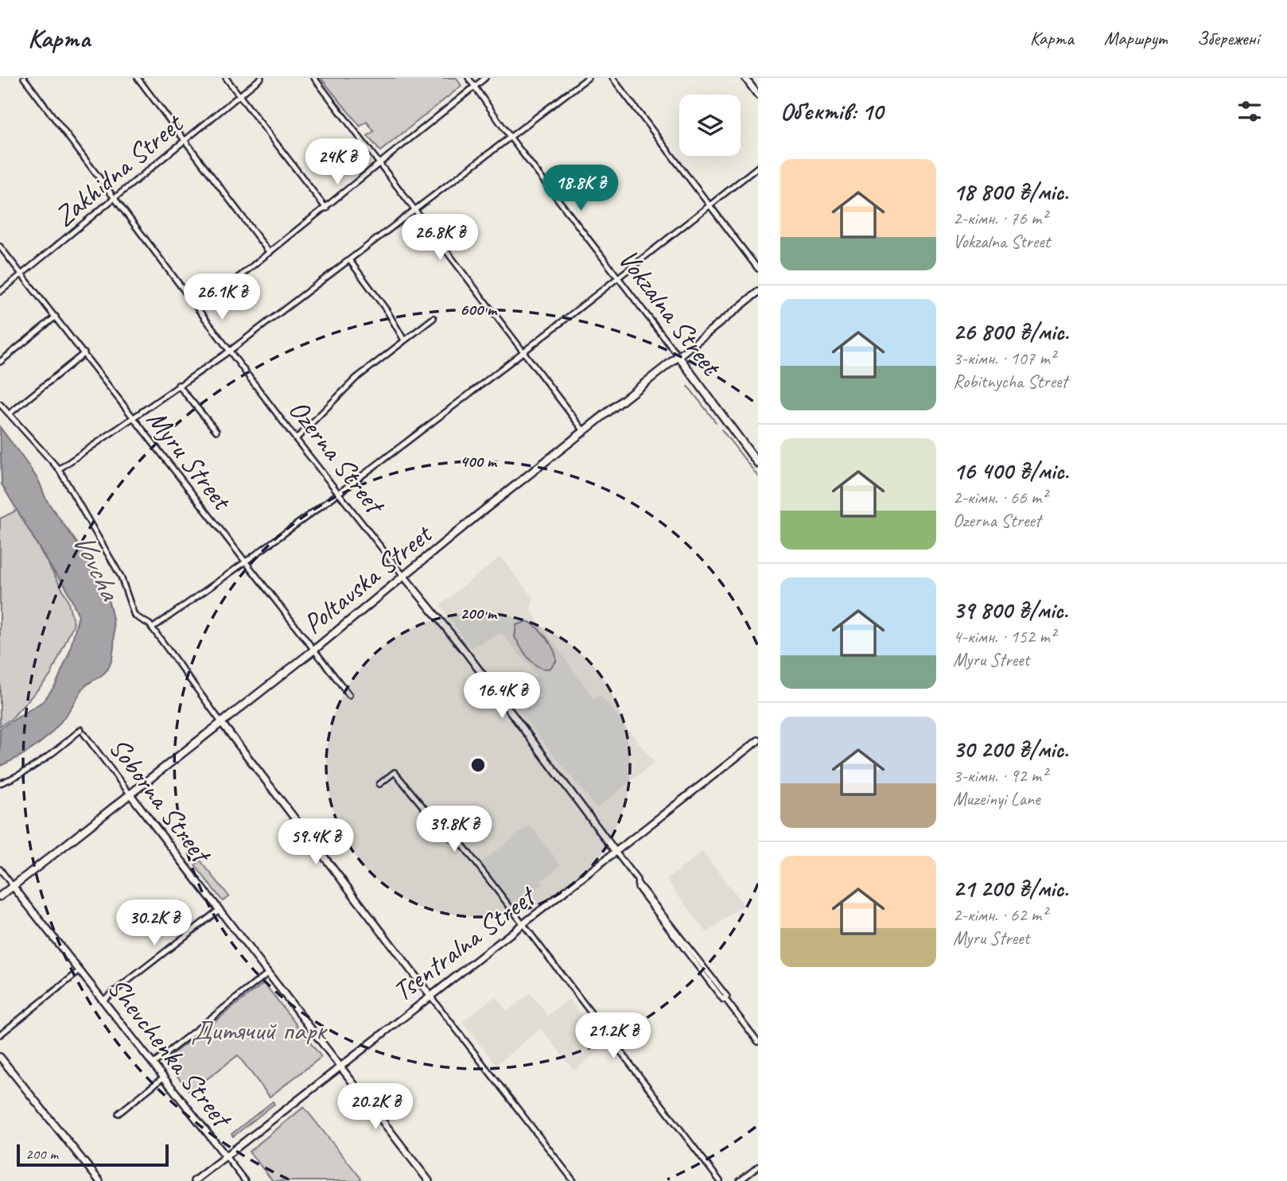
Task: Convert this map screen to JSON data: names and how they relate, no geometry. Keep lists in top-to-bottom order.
{
  "streets": {
    "main road": ["Vokzalna Street", "Poltavska Street"],
    "street": [
      "Zakhidna Street",
      "Ozerna Street",
      "Myru Street",
      "Soborna Street",
      "Tsentralna Street",
      "Shevchenka Street"
    ]
  },
  "crossings": [
    ["Zakhidna Street", "Ozerna Street"],
    ["Zakhidna Street", "Myru Street"],
    ["Vokzalna Street", "Poltavska Street"],
    ["Ozerna Street", "Poltavska Street"],
    ["Ozerna Street", "Tsentralna Street"],
    ["Myru Street", "Poltavska Street"],
    ["Poltavska Street", "Soborna Street"],
    ["Poltavska Street", "Shevchenka Street"],
    ["Soborna Street", "Tsentralna Street"],
    ["Tsentralna Street", "Shevchenka Street"]
  ],
  "water": ["Vovcha"],
  "parks": ["Дитячий парк"],
  "scale_bar": "200 m",
  "page": {
    "header": "Карта",
    "nav": ["Карта", "Маршрут", "Збережені"],
    "heading": "Об’єктів: 10",
    "price": [
      "24K ₴",
      "18.8K ₴",
      "26.8K ₴",
      "26.1K ₴",
      "16.4K ₴",
      "39.8K ₴",
      "59.4K ₴",
      "30.2K ₴",
      "21.2K ₴",
      "20.2K ₴"
    ],
    "list": [
      {
        "name": "18 800 ₴/міс.",
        "note": "2-кімн. · 76 m² · Vokzalna Street"
      },
      {
        "name": "26 800 ₴/міс.",
        "note": "3-кімн. · 107 m² · Robitnycha Street"
      },
      {
        "name": "16 400 ₴/міс.",
        "note": "2-кімн. · 66 m² · Ozerna Street"
      },
      {
        "name": "39 800 ₴/міс.",
        "note": "4-кімн. · 152 m² · Myru Street"
      },
      {
        "name": "30 200 ₴/міс.",
        "note": "3-кімн. · 92 m² · Muzeinyi Lane"
      },
      {
        "name": "21 200 ₴/міс.",
        "note": "2-кімн. · 62 m² · Myru Street"
      }
    ],
    "scale": "200 m"
  },
  "rings": ["600 m", "400 m", "200 m"]
}
